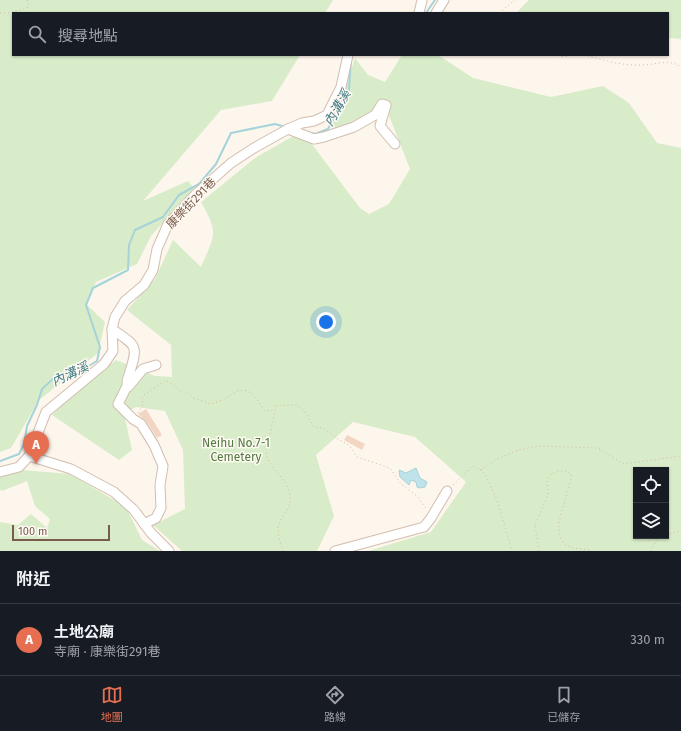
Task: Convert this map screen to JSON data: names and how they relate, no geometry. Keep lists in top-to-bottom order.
{
  "streets": {
    "street": ["康樂街291巷"]
  },
  "water": ["內溝溪"],
  "parks": ["Neihu No.7-1 Cemetery"],
  "scale_bar": "100 m",
  "page": {
    "search": "搜尋地點",
    "pins": "A",
    "scale": "100 m",
    "heading": "附近",
    "list": [
      {
        "mark": "A",
        "name": "土地公廟",
        "note": "寺廟 · 康樂街291巷",
        "value": "330 m"
      }
    ],
    "nav": ["地圖", "路線", "已儲存"]
  }
}
